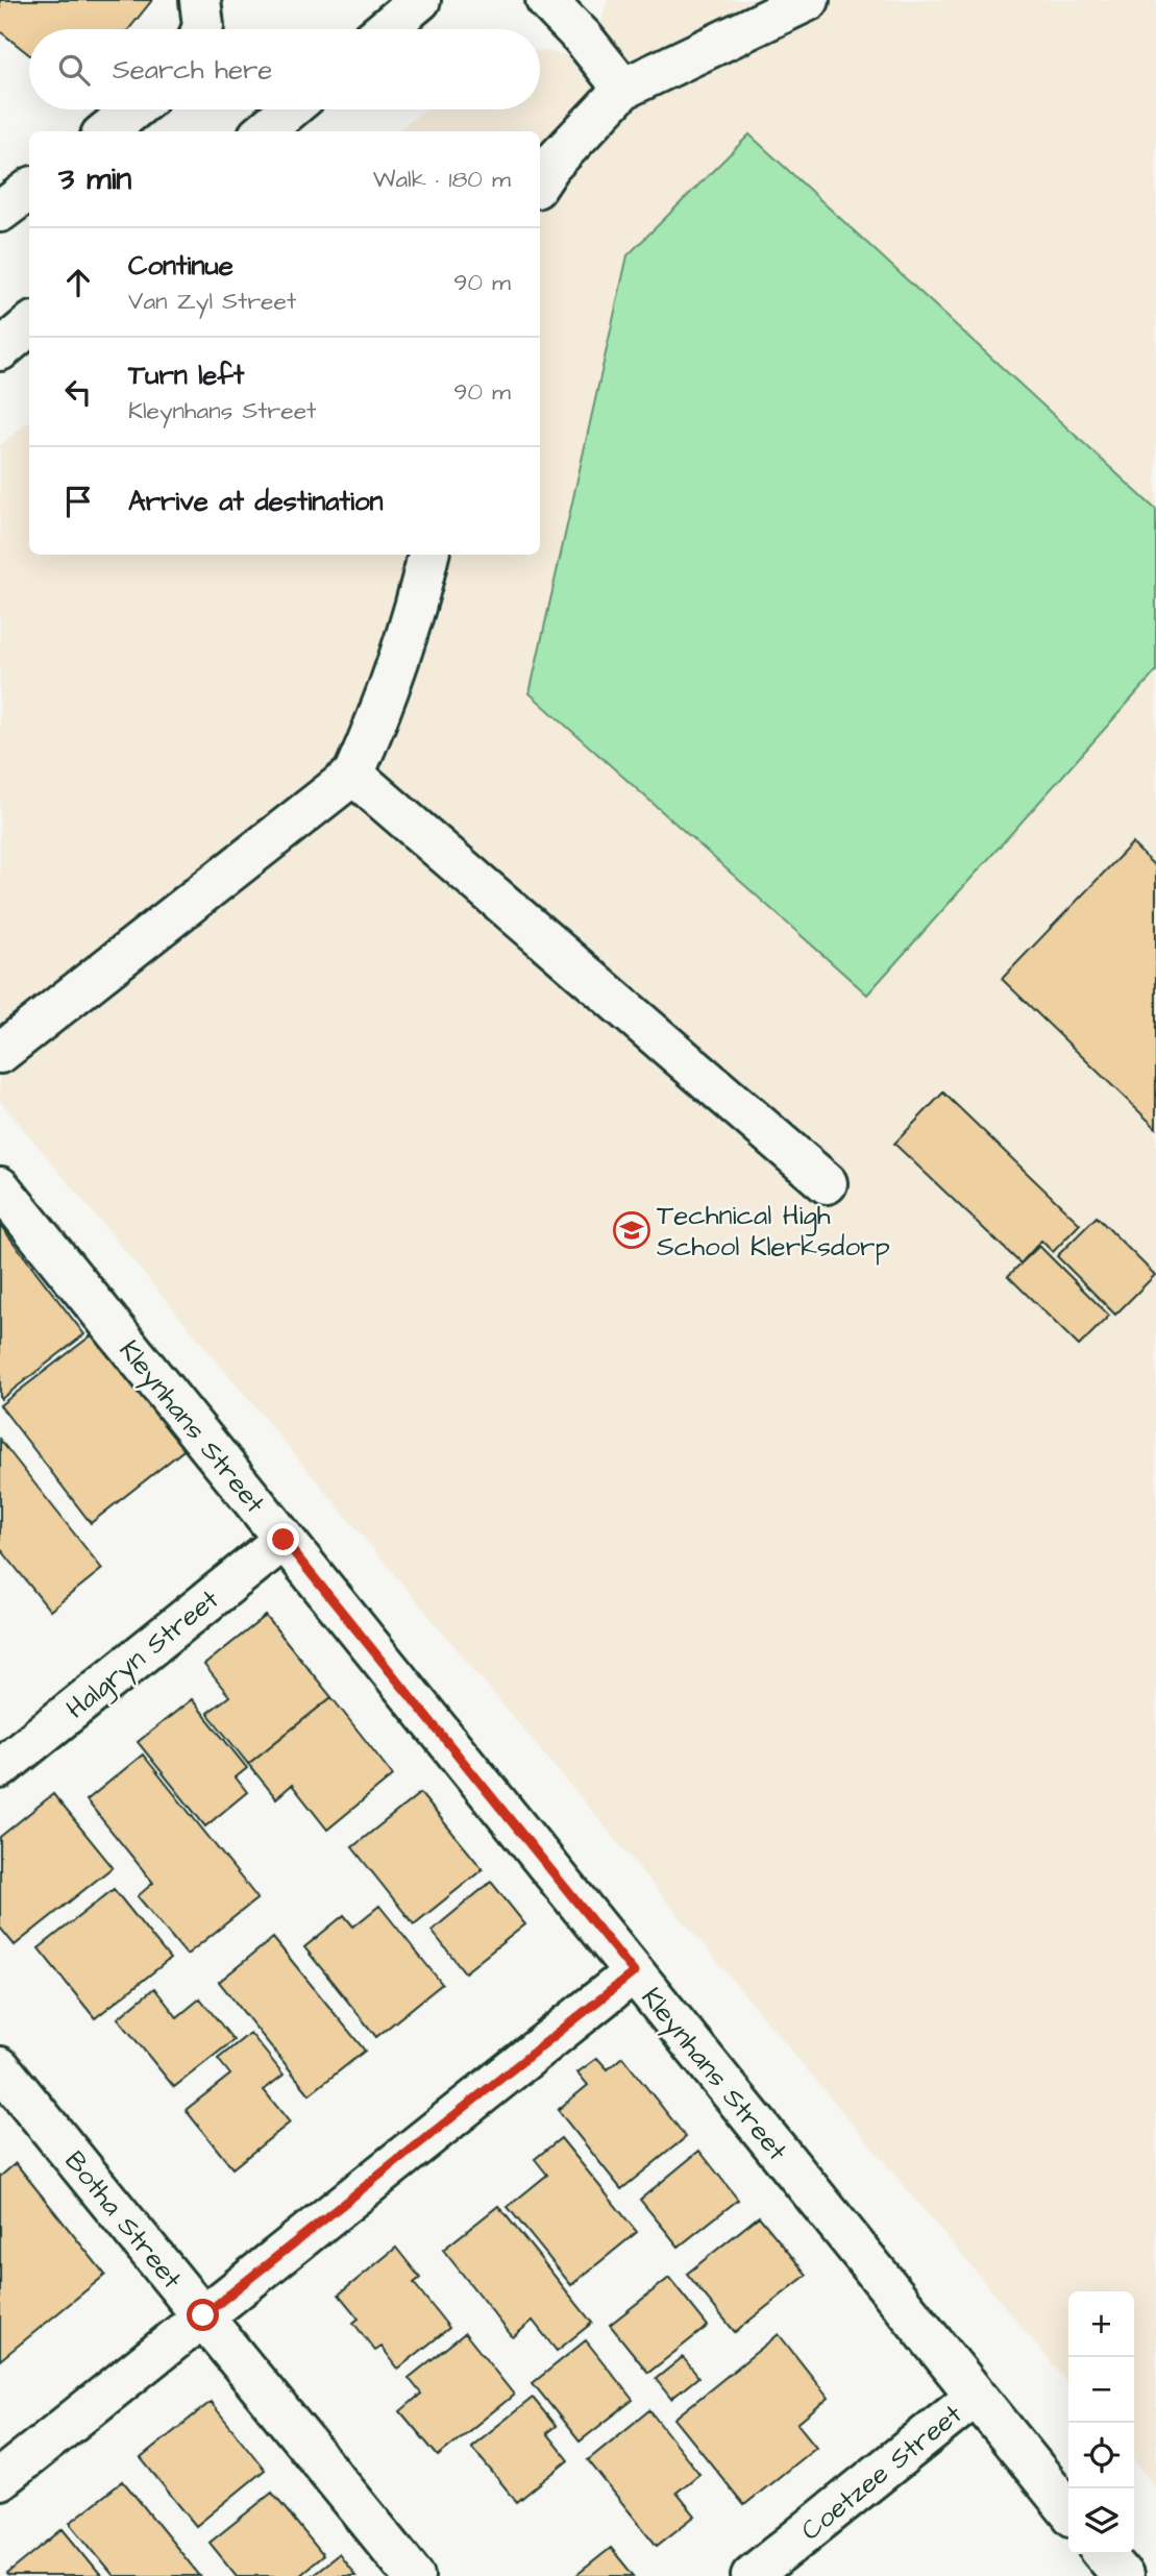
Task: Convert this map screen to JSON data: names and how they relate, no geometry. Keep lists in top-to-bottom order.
{
  "streets": {
    "street": [
      "Kleynhans Street",
      "Halgryn Street",
      "Botha Street",
      "Coetzee Street"
    ]
  },
  "crossings": [
    ["Kleynhans Street", "Halgryn Street"],
    ["Kleynhans Street", "Coetzee Street"]
  ],
  "places": {
    "school or university": ["Technical High School Klerksdorp"]
  },
  "page": {
    "search": "Search here",
    "heading": ["3 min", "Walk · 180 m"],
    "list": [
      ["Continue", "Van Zyl Street", "90 m"],
      ["Turn left", "Kleynhans Street", "90 m"],
      "Arrive at destination"
    ],
    "map_buttons": ["+", "−"]
  }
}
